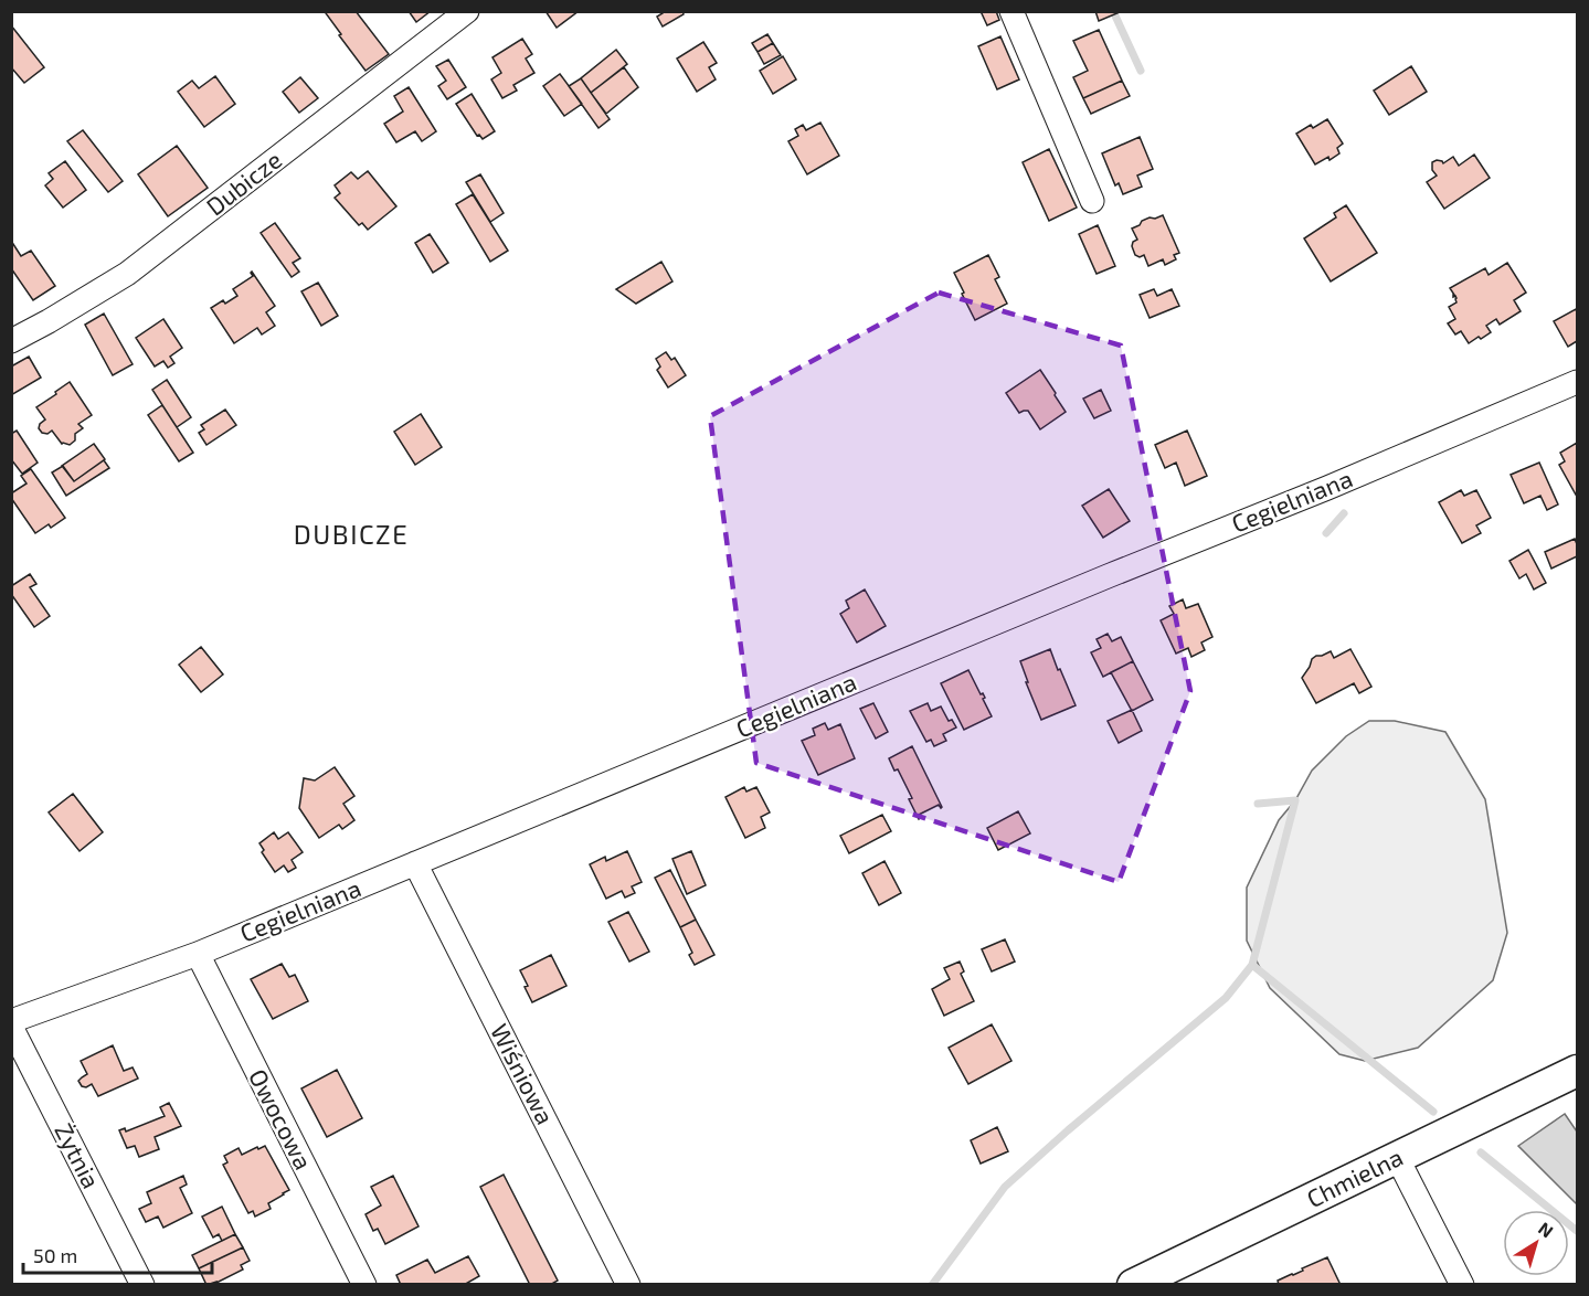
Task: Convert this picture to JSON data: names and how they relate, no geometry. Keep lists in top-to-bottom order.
{
  "streets": {
    "street": [
      "Dubicze",
      "Cegielniana",
      "Wiśniowa",
      "Owocowa",
      "Żytnia",
      "Chmielna"
    ]
  },
  "crossings": [
    ["Cegielniana", "Wiśniowa"],
    ["Cegielniana", "Owocowa"]
  ],
  "districts": ["DUBICZE"],
  "scale_bar": "50 m",
  "north": "top right"
}
